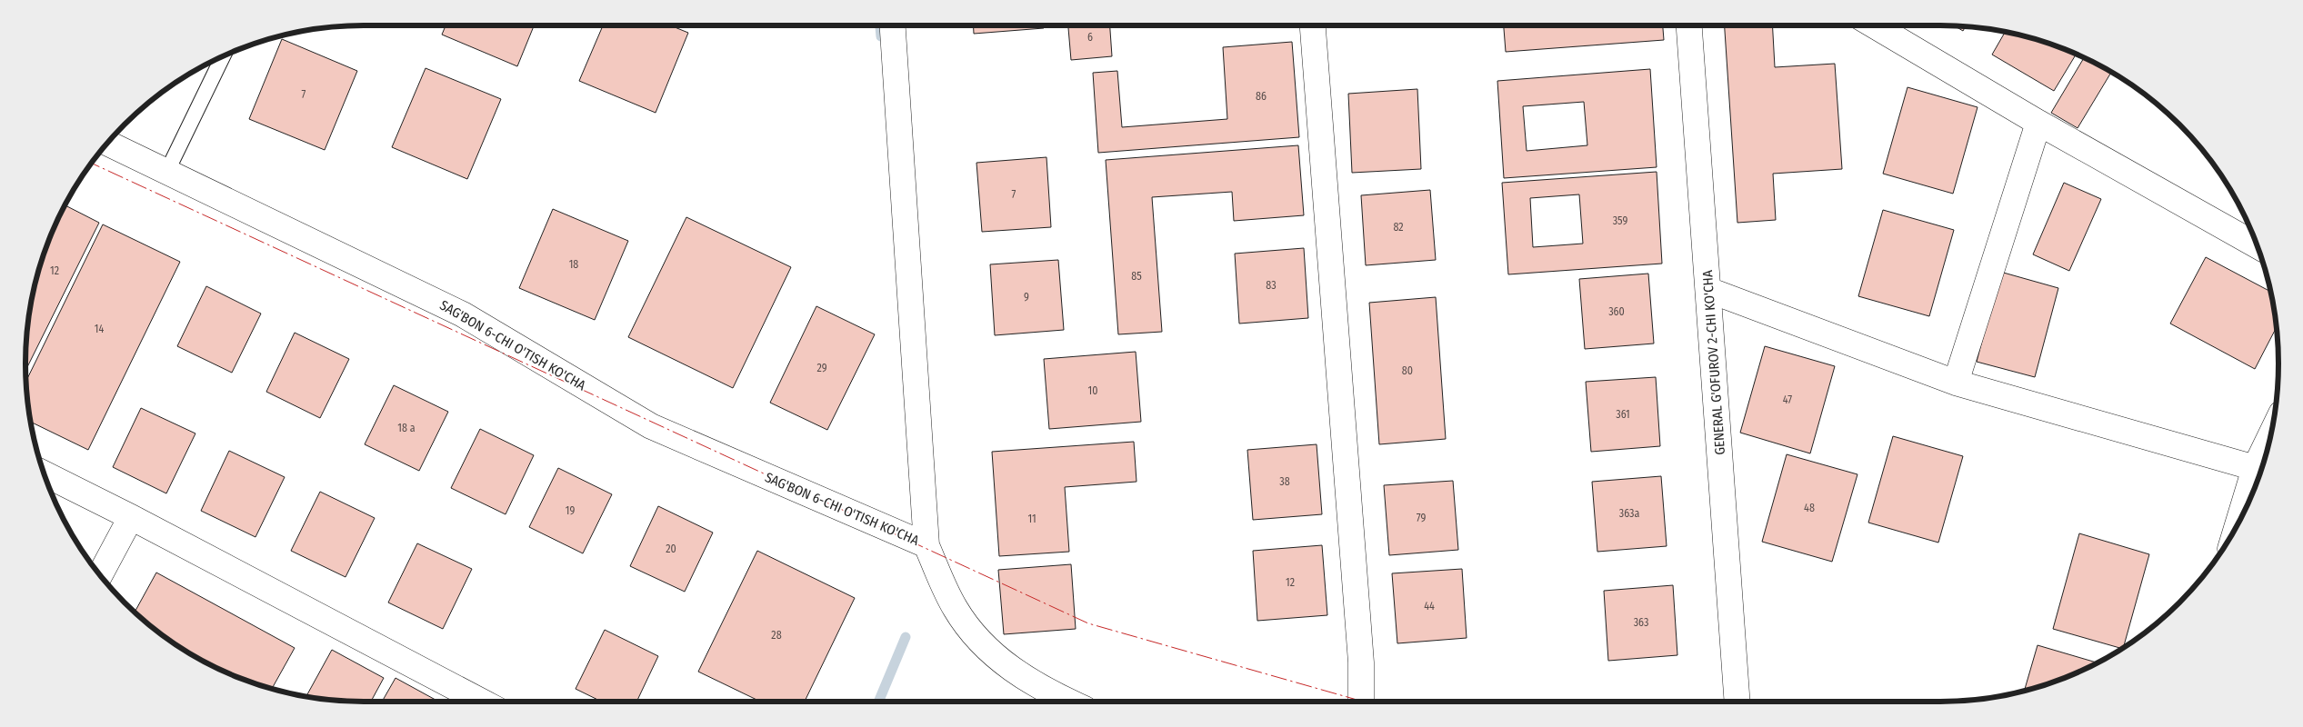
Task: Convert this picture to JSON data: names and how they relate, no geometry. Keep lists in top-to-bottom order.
{
  "streets": {
    "street": ["SAG'BON 6-CHI O'TISH KO'CHA", "GENERAL G'OFUROV 2-CHI KO'CHA"]
  },
  "house_numbers": [
    "6",
    "7",
    "86",
    "7",
    "359",
    "82",
    "18",
    "12",
    "85",
    "83",
    "9",
    "360",
    "14",
    "29",
    "80",
    "10",
    "47",
    "361",
    "18 a",
    "38",
    "48",
    "19",
    "363а",
    "79",
    "11",
    "20",
    "12",
    "44",
    "363",
    "28"
  ]
}
